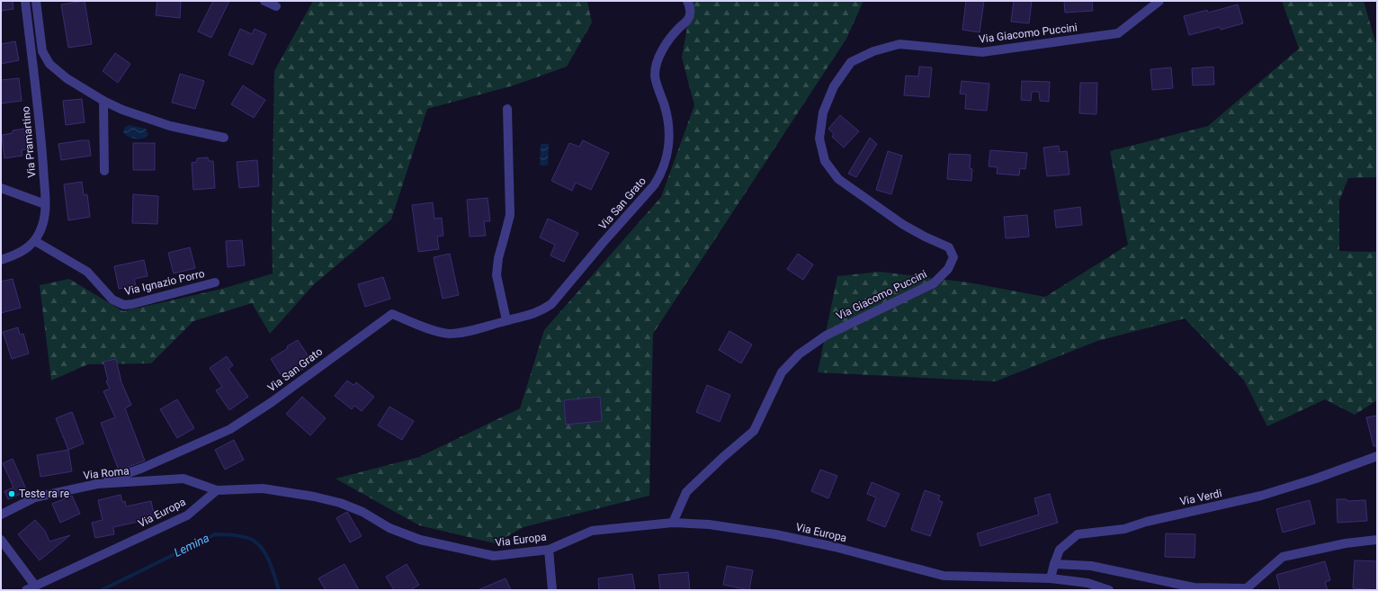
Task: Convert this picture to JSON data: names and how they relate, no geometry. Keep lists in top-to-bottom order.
{
  "streets": {
    "street": [
      "Via Giacomo Puccini",
      "Via Pramartino",
      "Via San Grato",
      "Via Ignazio Porro",
      "Via Roma",
      "Via Verdi",
      "Via Europa"
    ]
  },
  "crossings": [
    ["Via Giacomo Puccini", "Via Europa"],
    ["Via Pramartino", "Via Ignazio Porro"],
    ["Via San Grato", "Via Roma"],
    ["Via Roma", "Via Europa"],
    ["Via Verdi", "Via Europa"]
  ],
  "water": ["Lemina"],
  "places": ["Teste ra re"]
}
